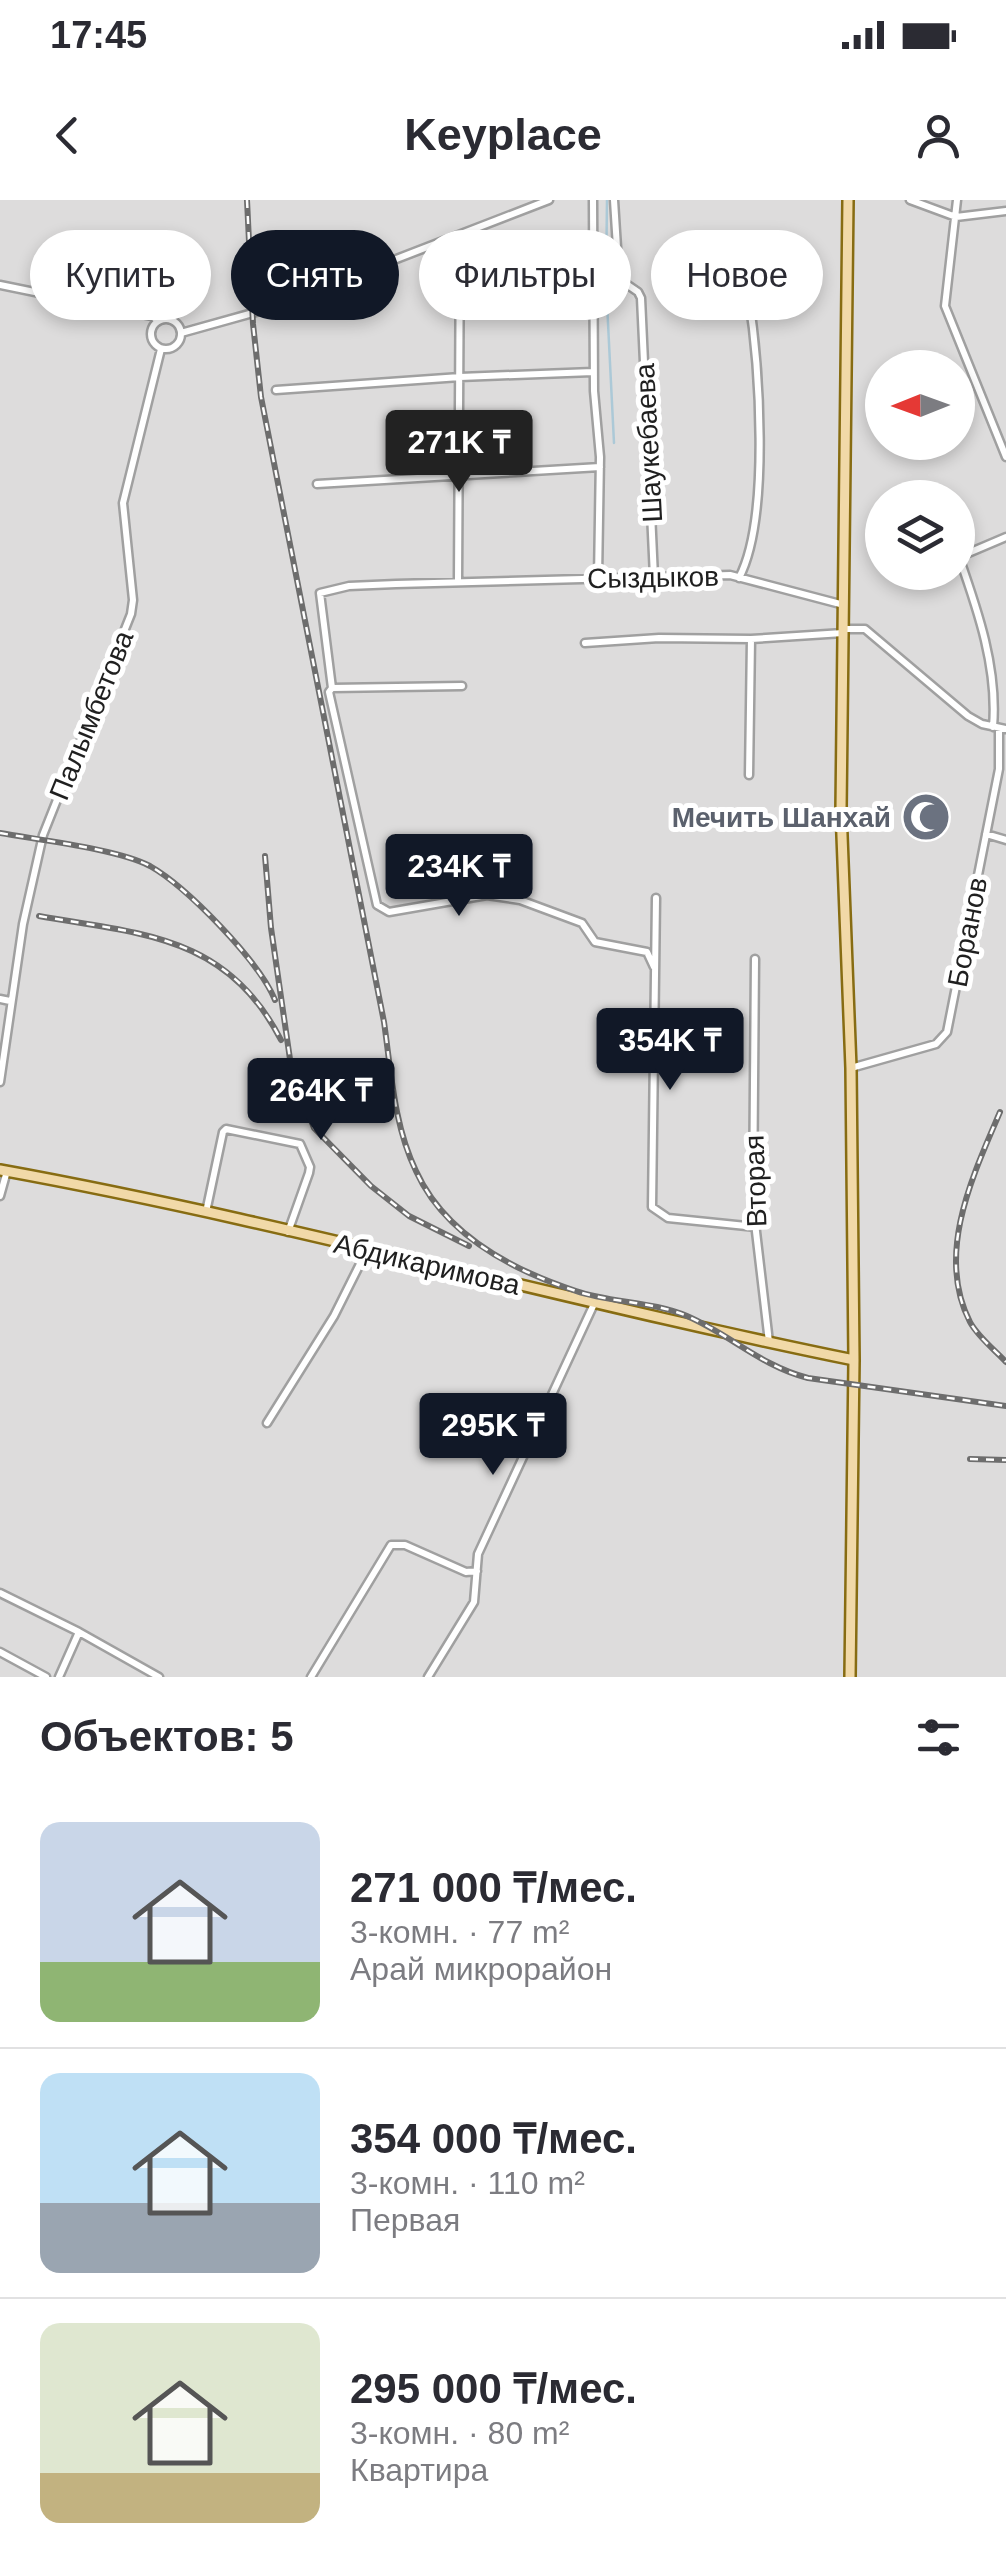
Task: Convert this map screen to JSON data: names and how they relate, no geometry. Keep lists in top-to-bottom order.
{
  "streets": {
    "main road": ["Абдикаримова"],
    "street": [
      "Шаукебаева",
      "Сыздыков",
      "Палымбетова",
      "Боранов",
      "Вторая"
    ]
  },
  "crossings": [
    ["Шаукебаева", "Сыздыков"],
    ["Вторая", "Абдикаримова"]
  ],
  "places": {
    "mosque": ["Мечить Шанхай"]
  },
  "north": "left",
  "page": {
    "status": "17:45",
    "header": "Keyplace",
    "chip": [
      "Купить",
      "Снять",
      "Фильтры",
      "Новое"
    ],
    "price": [
      "271K ₸",
      "234K ₸",
      "354K ₸",
      "264K ₸",
      "295K ₸"
    ],
    "heading": "Объектов: 5",
    "list": [
      {
        "name": "271 000 ₸/мес.",
        "note": "3-комн. · 77 m² · Арай микрорайон"
      },
      {
        "name": "354 000 ₸/мес.",
        "note": "3-комн. · 110 m² · Первая"
      },
      {
        "name": "295 000 ₸/мес.",
        "note": "3-комн. · 80 m² · Квартира"
      }
    ]
  }
}
